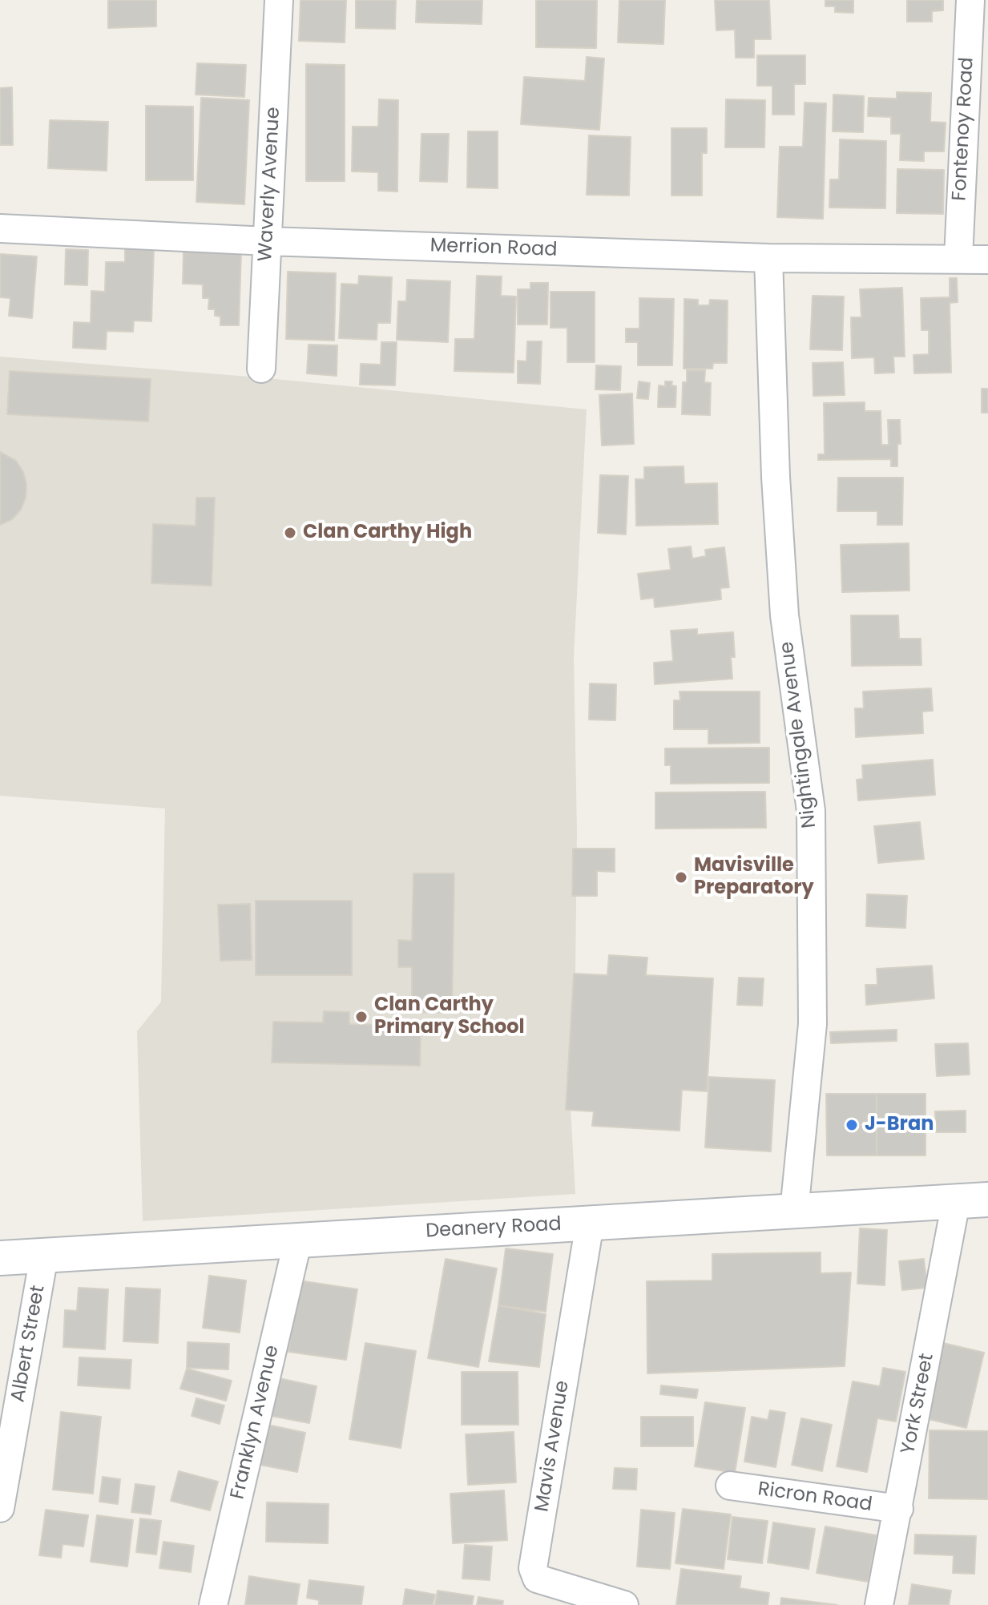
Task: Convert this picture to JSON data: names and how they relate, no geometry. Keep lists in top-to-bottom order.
{
  "streets": {
    "street": [
      "Fontenoy Road",
      "Waverly Avenue",
      "Merrion Road",
      "Nightingale Avenue",
      "Deanery Road",
      "Albert Street",
      "York Street",
      "Franklyn Avenue",
      "Mavis Avenue",
      "Ricron Road"
    ]
  },
  "crossings": [
    ["Fontenoy Road", "Merrion Road"],
    ["Waverly Avenue", "Merrion Road"],
    ["Merrion Road", "Nightingale Avenue"],
    ["Nightingale Avenue", "Deanery Road"],
    ["Deanery Road", "Albert Street"],
    ["Deanery Road", "York Street"],
    ["Deanery Road", "Franklyn Avenue"],
    ["Deanery Road", "Mavis Avenue"],
    ["York Street", "Ricron Road"]
  ],
  "places": [
    "Clan Carthy High",
    "Mavisville Preparatory",
    "Clan Carthy Primary School",
    "J-Bran"
  ]
}
